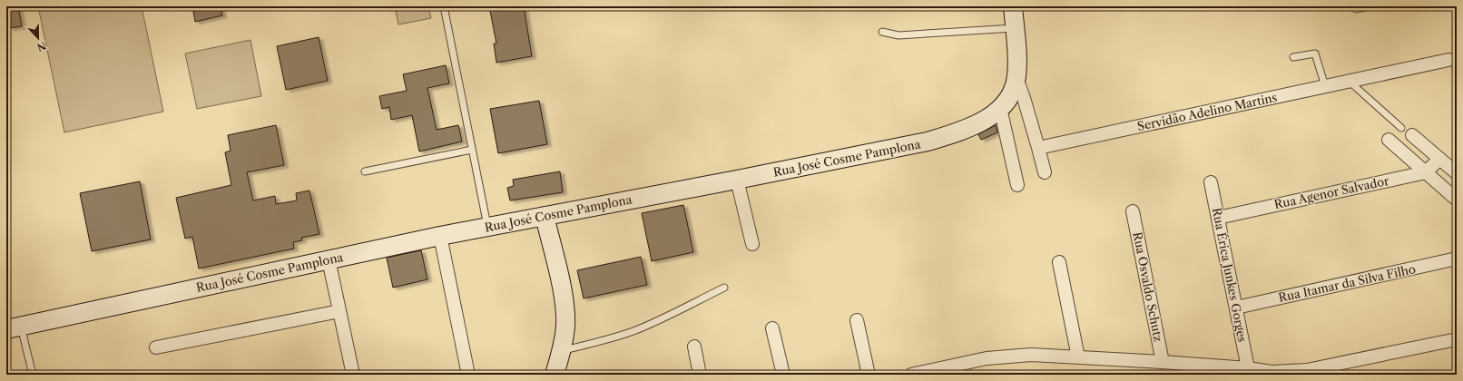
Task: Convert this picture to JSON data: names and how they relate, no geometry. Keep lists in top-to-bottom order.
{
  "streets": {
    "main road": ["Rua José Cosme Pamplona"],
    "street": [
      "Servidão Adelino Martins",
      "Rua Agenor Salvador",
      "Rua Érica Junkes Gorges",
      "Rua Itamar da Silva Filho",
      "Rua Osvaldo Schutz"
    ]
  },
  "crossings": [
    ["Rua Agenor Salvador", "Rua Érica Junkes Gorges"],
    ["Rua Érica Junkes Gorges", "Rua Itamar da Silva Filho"]
  ],
  "north": "bottom"
}
